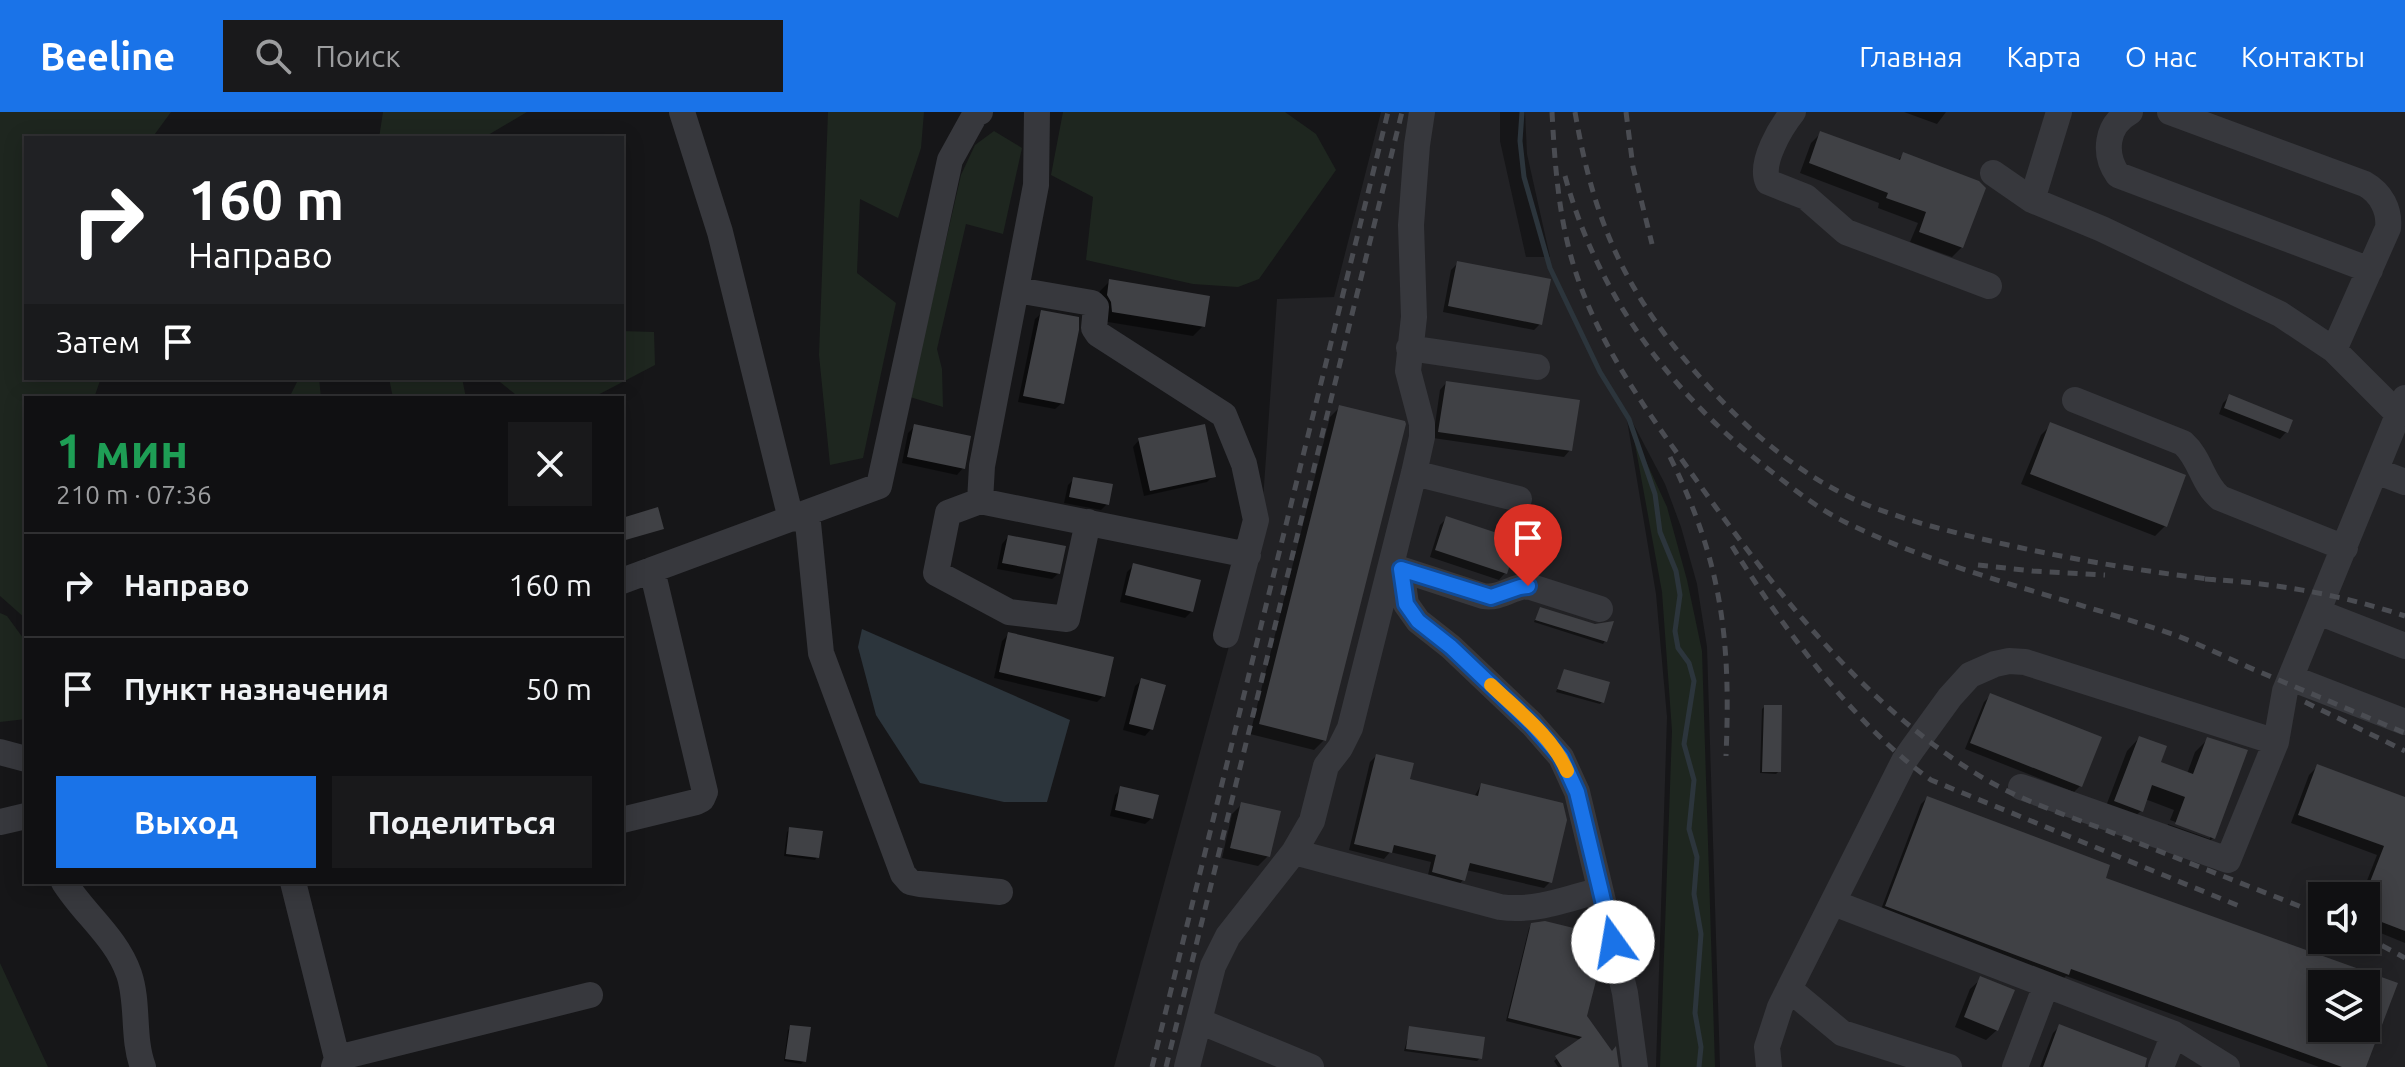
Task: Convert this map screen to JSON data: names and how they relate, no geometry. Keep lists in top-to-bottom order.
{
  "page": {
    "header": "Beeline",
    "search": "Поиск",
    "nav": [
      "Главная",
      "Карта",
      "О нас",
      "Контакты"
    ],
    "turn": ["160 m", "Направо"],
    "then": "Затем",
    "heading": ["1 мин", "210 m · 07:36"],
    "list": [
      {
        "name": "Направо",
        "value": "160 m"
      },
      {
        "name": "Пункт назначения",
        "value": "50 m"
      }
    ],
    "buttons": ["Выход", "Поделиться"]
  }
}
